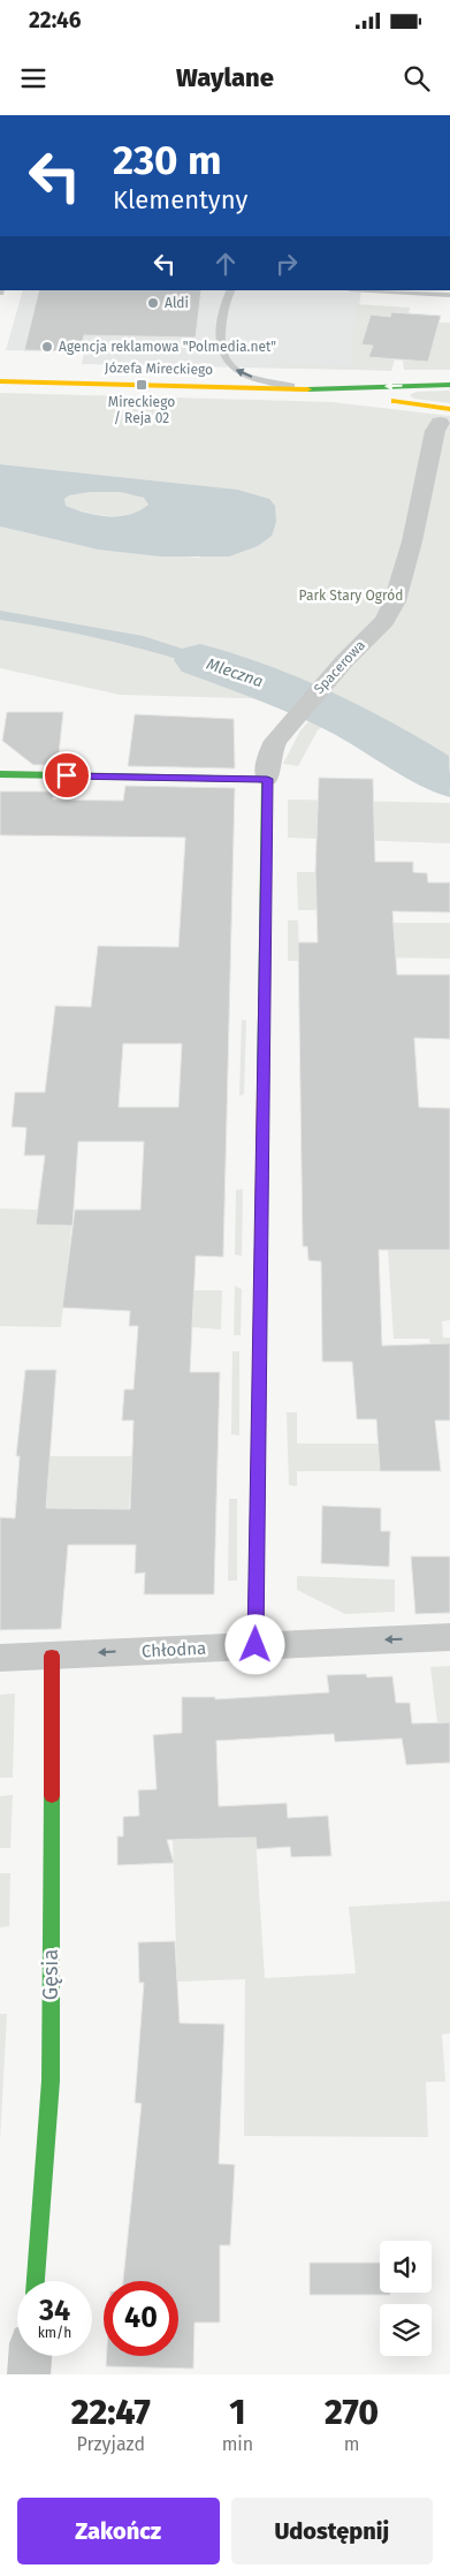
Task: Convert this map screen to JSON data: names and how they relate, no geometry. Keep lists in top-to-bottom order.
{
  "streets": {
    "street": [
      "Józefa Mireckiego",
      "Spacerowa",
      "Chłodna",
      "Gęsia"
    ]
  },
  "crossings": [
    ["Józefa Mireckiego", "Spacerowa"],
    ["Chłodna", "Gęsia"]
  ],
  "one_way": ["Chłodna"],
  "water": ["Mleczna"],
  "parks": ["Park Stary Ogród"],
  "places": {
    "other": ["Aldi", "Agencja reklamowa \"Polmedia.net\""],
    "transit": ["Mireckiego / Reja 02"]
  },
  "page": {
    "status": "22:46",
    "header": "Waylane",
    "turn": ["230 m", "Klementyny"],
    "speed": "34 km/h",
    "limit": "40",
    "eta": [
      "22:47",
      "Przyjazd",
      "1",
      "min",
      "270",
      "m"
    ],
    "buttons": ["Zakończ", "Udostępnij"]
  }
}
